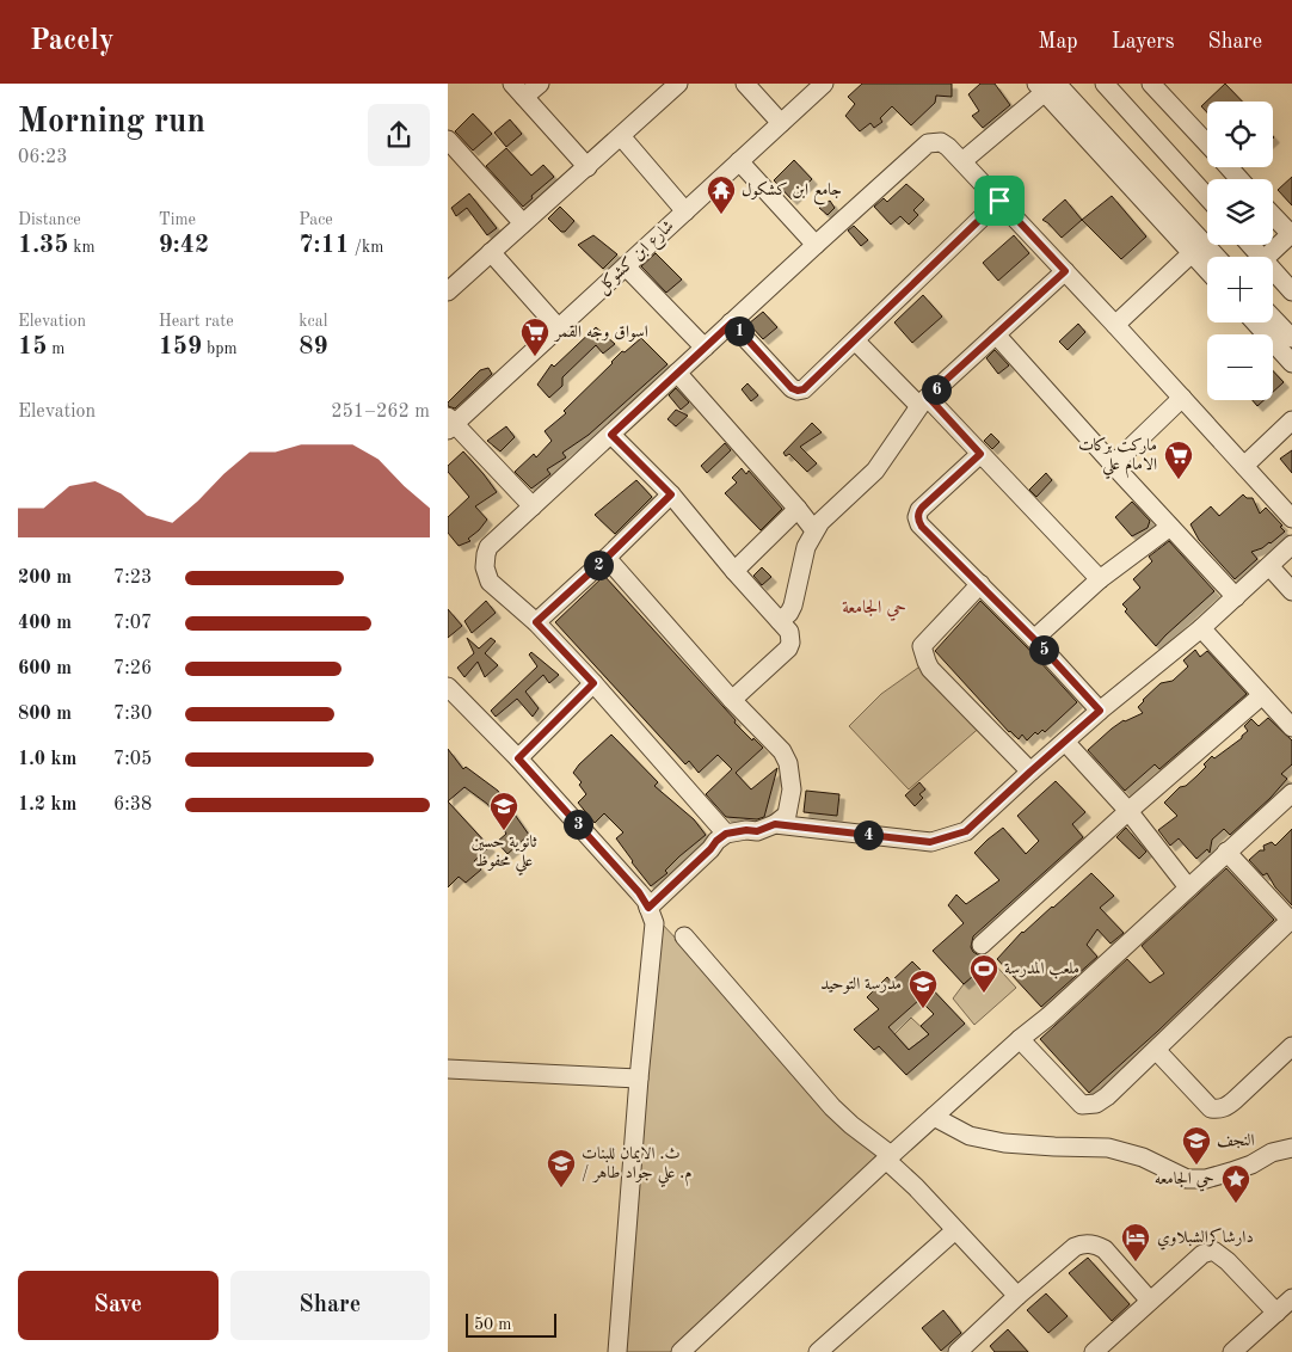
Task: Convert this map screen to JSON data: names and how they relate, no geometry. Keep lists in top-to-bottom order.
{
  "streets": {
    "street": ["شارع ابن كشوكل"]
  },
  "districts": ["حي الجامعة"],
  "places": {
    "temple": ["جامع ابن كشكول"],
    "supermarket": ["اسواق وجه القمر", "ماركت بركات الامام علي"],
    "school or university": [
      "ثانوية حسين علي محفوظ",
      "مدرسة التوحيد",
      "النجف",
      "ث. الايمان للبنات / م. علي جواد طاهر"
    ],
    "sports": ["ملعب المدرسة"],
    "place": ["حي الجامعه"],
    "hotel": ["دارشاكرالشبلاوي"]
  },
  "scale_bar": "50 m",
  "page": {
    "header": "Pacely",
    "nav": ["Map", "Layers", "Share"],
    "heading": ["Morning run", "06:23"],
    "map_buttons": ["+", "−"],
    "stats": [
      ["Distance", "1.35 km"],
      ["Time", "9:42"],
      ["Pace", "7:11 /km"],
      ["Elevation", "15 m"],
      ["Heart rate", "159 bpm"],
      ["kcal", "89"]
    ],
    "pins": [
      "1",
      "6",
      "2",
      "5",
      "3",
      "4"
    ],
    "chart": ["Elevation", "251–262 m"],
    "list": [
      {
        "name": "200 m",
        "note": "7:23"
      },
      {
        "name": "400 m",
        "note": "7:07"
      },
      {
        "name": "600 m",
        "note": "7:26"
      },
      {
        "name": "800 m",
        "note": "7:30"
      },
      {
        "name": "1.0 km",
        "note": "7:05"
      },
      {
        "name": "1.2 km",
        "note": "6:38"
      }
    ],
    "buttons": ["Save", "Share"],
    "scale": "50 m"
  }
}
